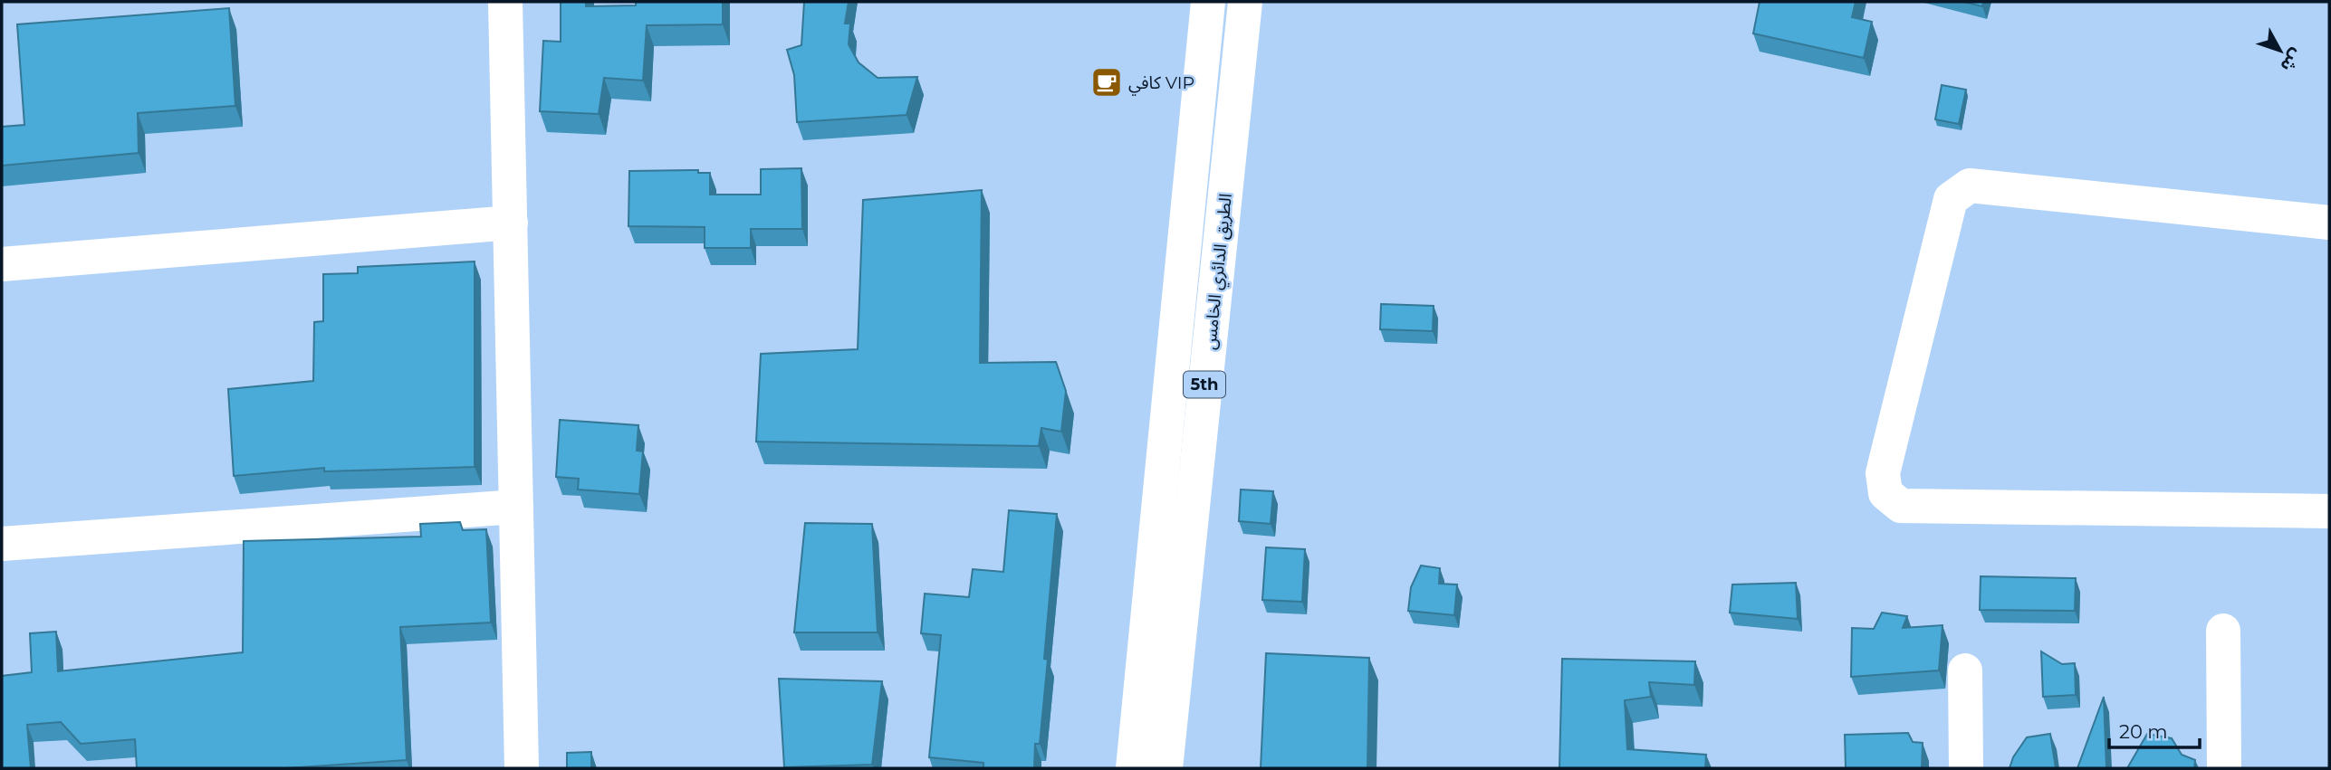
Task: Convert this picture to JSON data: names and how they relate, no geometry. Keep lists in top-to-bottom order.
{
  "streets": {
    "street": ["الطريق الدائري الخامس", "5th"]
  },
  "places": {
    "cafe": ["كافي VIP"]
  },
  "scale_bar": "20 m",
  "north": "bottom right"
}
